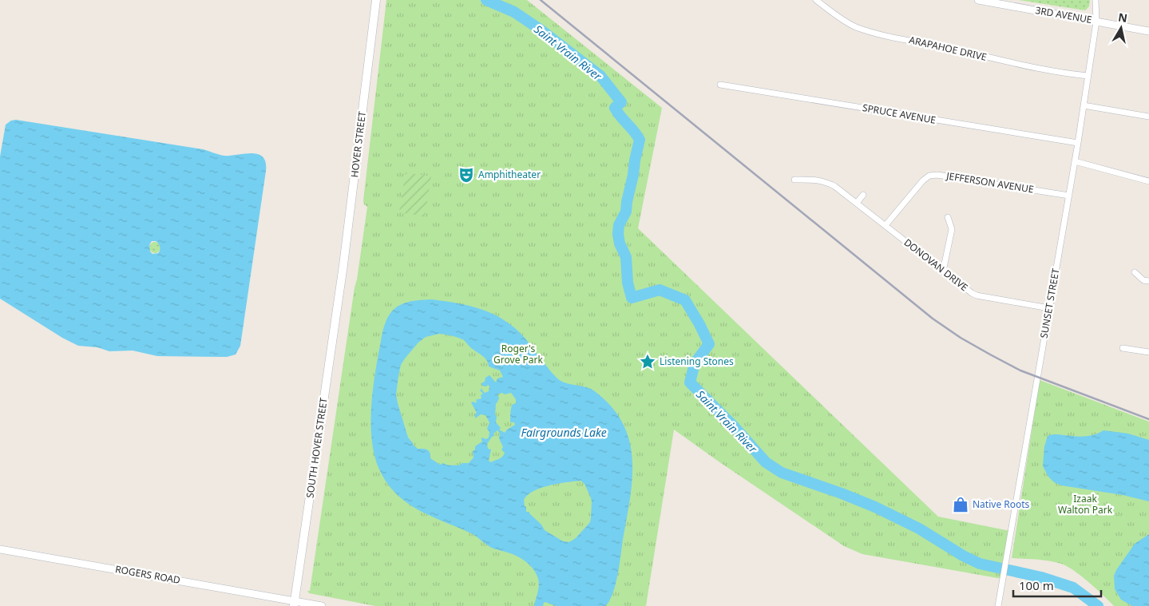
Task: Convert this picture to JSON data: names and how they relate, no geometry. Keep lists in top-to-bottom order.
{
  "streets": {
    "main road": ["HOVER STREET", "SOUTH HOVER STREET"],
    "street": [
      "3RD AVENUE",
      "ARAPAHOE DRIVE",
      "SPRUCE AVENUE",
      "JEFFERSON AVENUE",
      "DONOVAN DRIVE",
      "SUNSET STREET",
      "ROGERS ROAD"
    ]
  },
  "crossings": [
    ["3RD AVENUE", "SUNSET STREET"],
    ["ARAPAHOE DRIVE", "SUNSET STREET"],
    ["SPRUCE AVENUE", "SUNSET STREET"],
    ["HOVER STREET", "SOUTH HOVER STREET"],
    ["JEFFERSON AVENUE", "DONOVAN DRIVE"],
    ["JEFFERSON AVENUE", "SUNSET STREET"],
    ["DONOVAN DRIVE", "SUNSET STREET"],
    ["SOUTH HOVER STREET", "ROGERS ROAD"]
  ],
  "water": ["Saint Vrain River", "Fairgrounds Lake"],
  "parks": ["Roger's Grove Park", "Izaak Walton Park"],
  "places": {
    "theatre": ["Amphitheater"],
    "place": ["Listening Stones"],
    "shop": ["Native Roots"]
  },
  "scale_bar": "100 m",
  "north": "top"
}
